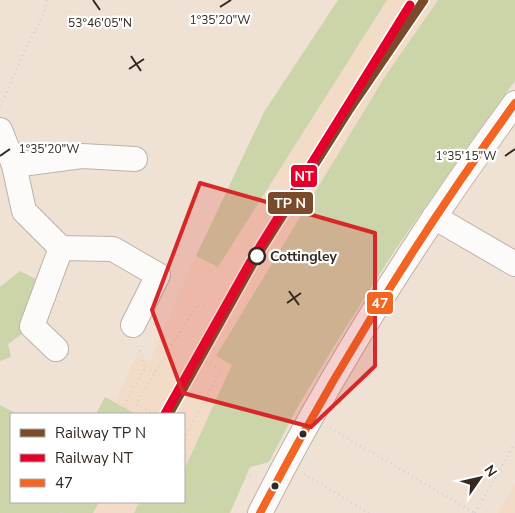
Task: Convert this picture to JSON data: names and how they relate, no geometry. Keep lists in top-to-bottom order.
{
  "places": ["Cottingley"],
  "lines": ["rail line NT", "transit line 47"],
  "legend": ["Railway TP N", "Railway NT", "47"],
  "north": "top right",
  "coordinates": ["1°35'20\"W", "53°46'05\"N", "1°35'15\"W"]
}
